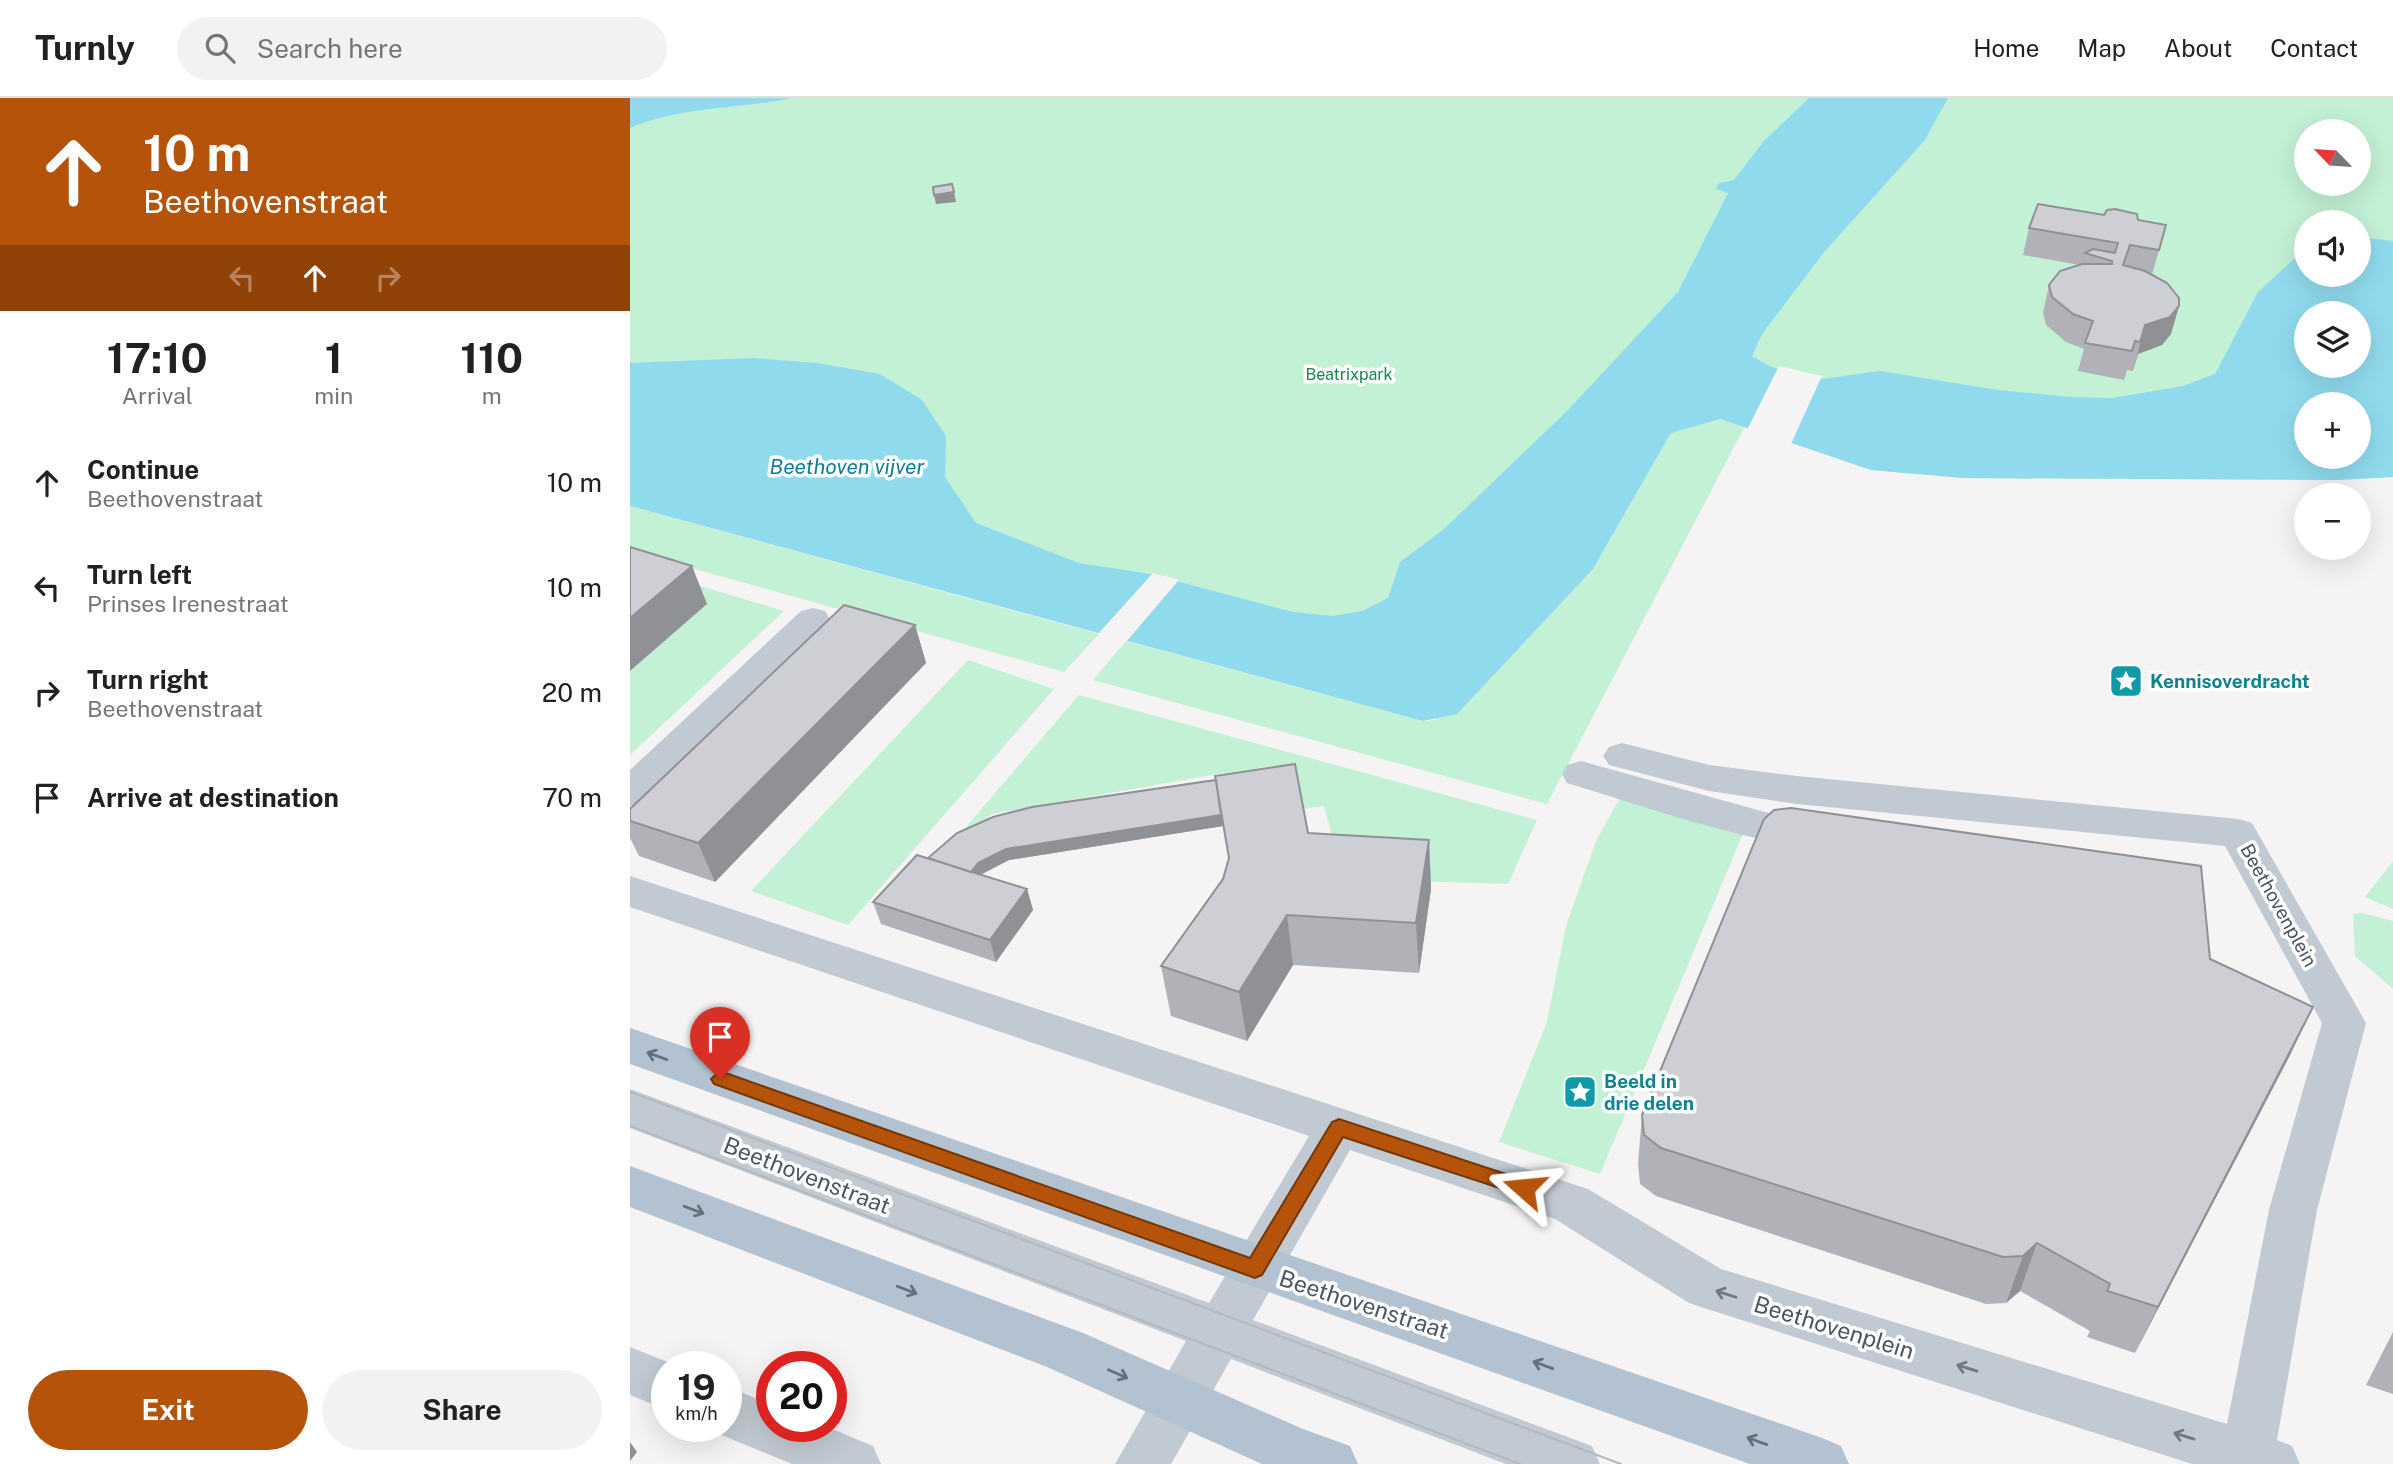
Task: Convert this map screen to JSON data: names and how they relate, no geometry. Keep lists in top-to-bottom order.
{
  "streets": {
    "main road": ["Beethovenstraat"],
    "street": ["Beethovenplein"]
  },
  "one_way": ["Beethovenplein"],
  "water": ["Beethoven vijver"],
  "parks": ["Beatrixpark"],
  "places": {
    "place": ["Kennisoverdracht", "Beeld in drie delen"]
  },
  "north": "top left",
  "page": {
    "header": "Turnly",
    "search": "Search here",
    "nav": [
      "Home",
      "Map",
      "About",
      "Contact"
    ],
    "turn": ["10 m", "Beethovenstraat"],
    "map_buttons": ["+", "−"],
    "eta": [
      "17:10",
      "Arrival",
      "1",
      "min",
      "110",
      "m"
    ],
    "list": [
      {
        "name": "Continue",
        "note": "Beethovenstraat",
        "value": "10 m"
      },
      {
        "name": "Turn left",
        "note": "Prinses Irenestraat",
        "value": "10 m"
      },
      {
        "name": "Turn right",
        "note": "Beethovenstraat",
        "value": "20 m"
      },
      {
        "name": "Arrive at destination",
        "value": "70 m"
      }
    ],
    "speed": "19 km/h",
    "limit": "20",
    "buttons": ["Exit", "Share"]
  }
}
